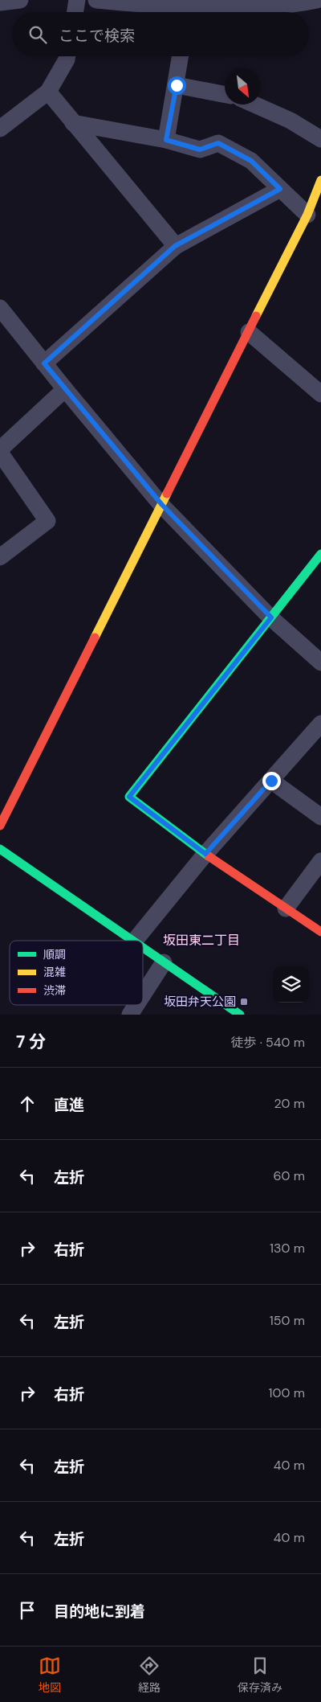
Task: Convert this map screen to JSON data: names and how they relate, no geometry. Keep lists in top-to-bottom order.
{
  "districts": ["坂田東二丁目"],
  "places": {
    "transit": ["坂田弁天公園"]
  },
  "legend": ["順調", "混雑", "渋滞"],
  "north": "bottom right",
  "page": {
    "search": "ここで検索",
    "heading": ["7 分", "徒歩 · 540 m"],
    "list": [
      ["直進", "20 m"],
      ["左折", "60 m"],
      ["右折", "130 m"],
      ["左折", "150 m"],
      ["右折", "100 m"],
      ["左折", "40 m"],
      ["左折", "40 m"],
      "目的地に到着"
    ],
    "nav": ["地図", "経路", "保存済み"]
  }
}
